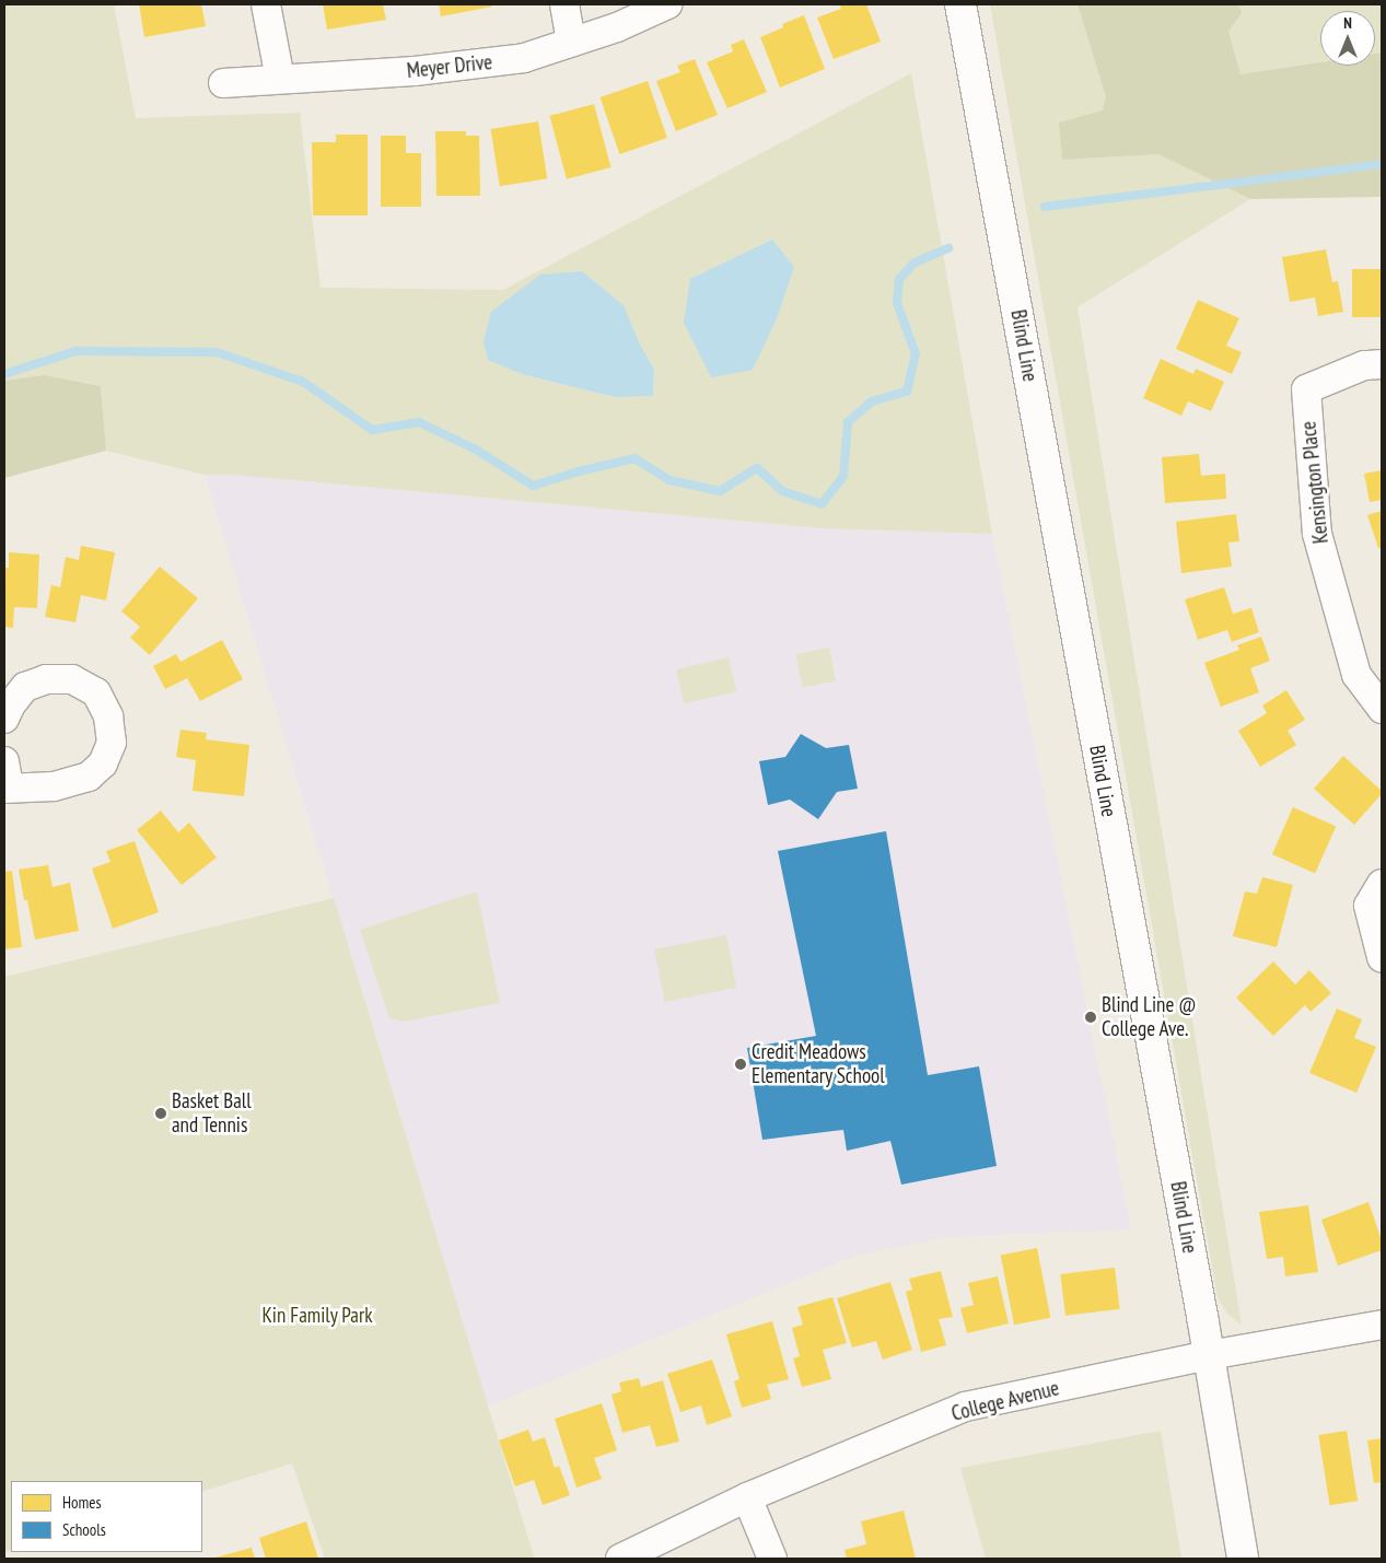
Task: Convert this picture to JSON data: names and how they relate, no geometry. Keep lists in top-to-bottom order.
{
  "streets": {
    "street": [
      "Meyer Drive",
      "Blind Line",
      "Kensington Place",
      "College Avenue"
    ]
  },
  "crossings": [
    ["Blind Line", "College Avenue"]
  ],
  "parks": ["Kin Family Park"],
  "places": ["Blind Line @ College Ave.", "Credit Meadows Elementary School", "Basket Ball and Tennis"],
  "legend": ["Homes", "Schools"],
  "north": "top"
}
